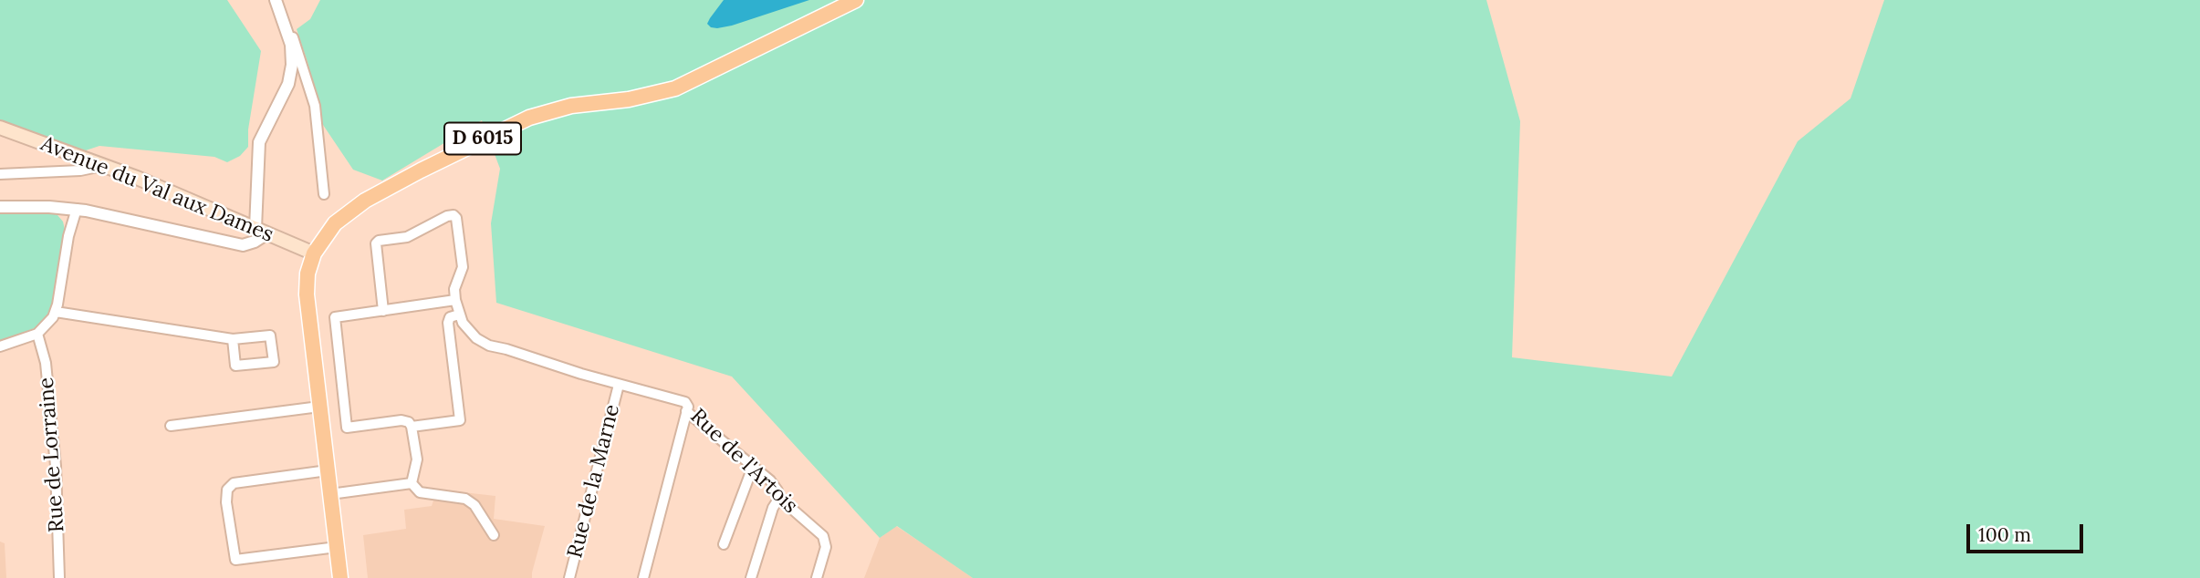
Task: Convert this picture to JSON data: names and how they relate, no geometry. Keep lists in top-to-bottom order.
{
  "streets": {
    "main road": ["D 6015", "Avenue du Val aux Dames"],
    "street": ["Rue de Lorraine", "Rue de l'Artois", "Rue de la Marne"]
  },
  "crossings": [
    ["D 6015", "Avenue du Val aux Dames"],
    ["Rue de l'Artois", "Rue de la Marne"]
  ],
  "scale_bar": "100 m"
}
